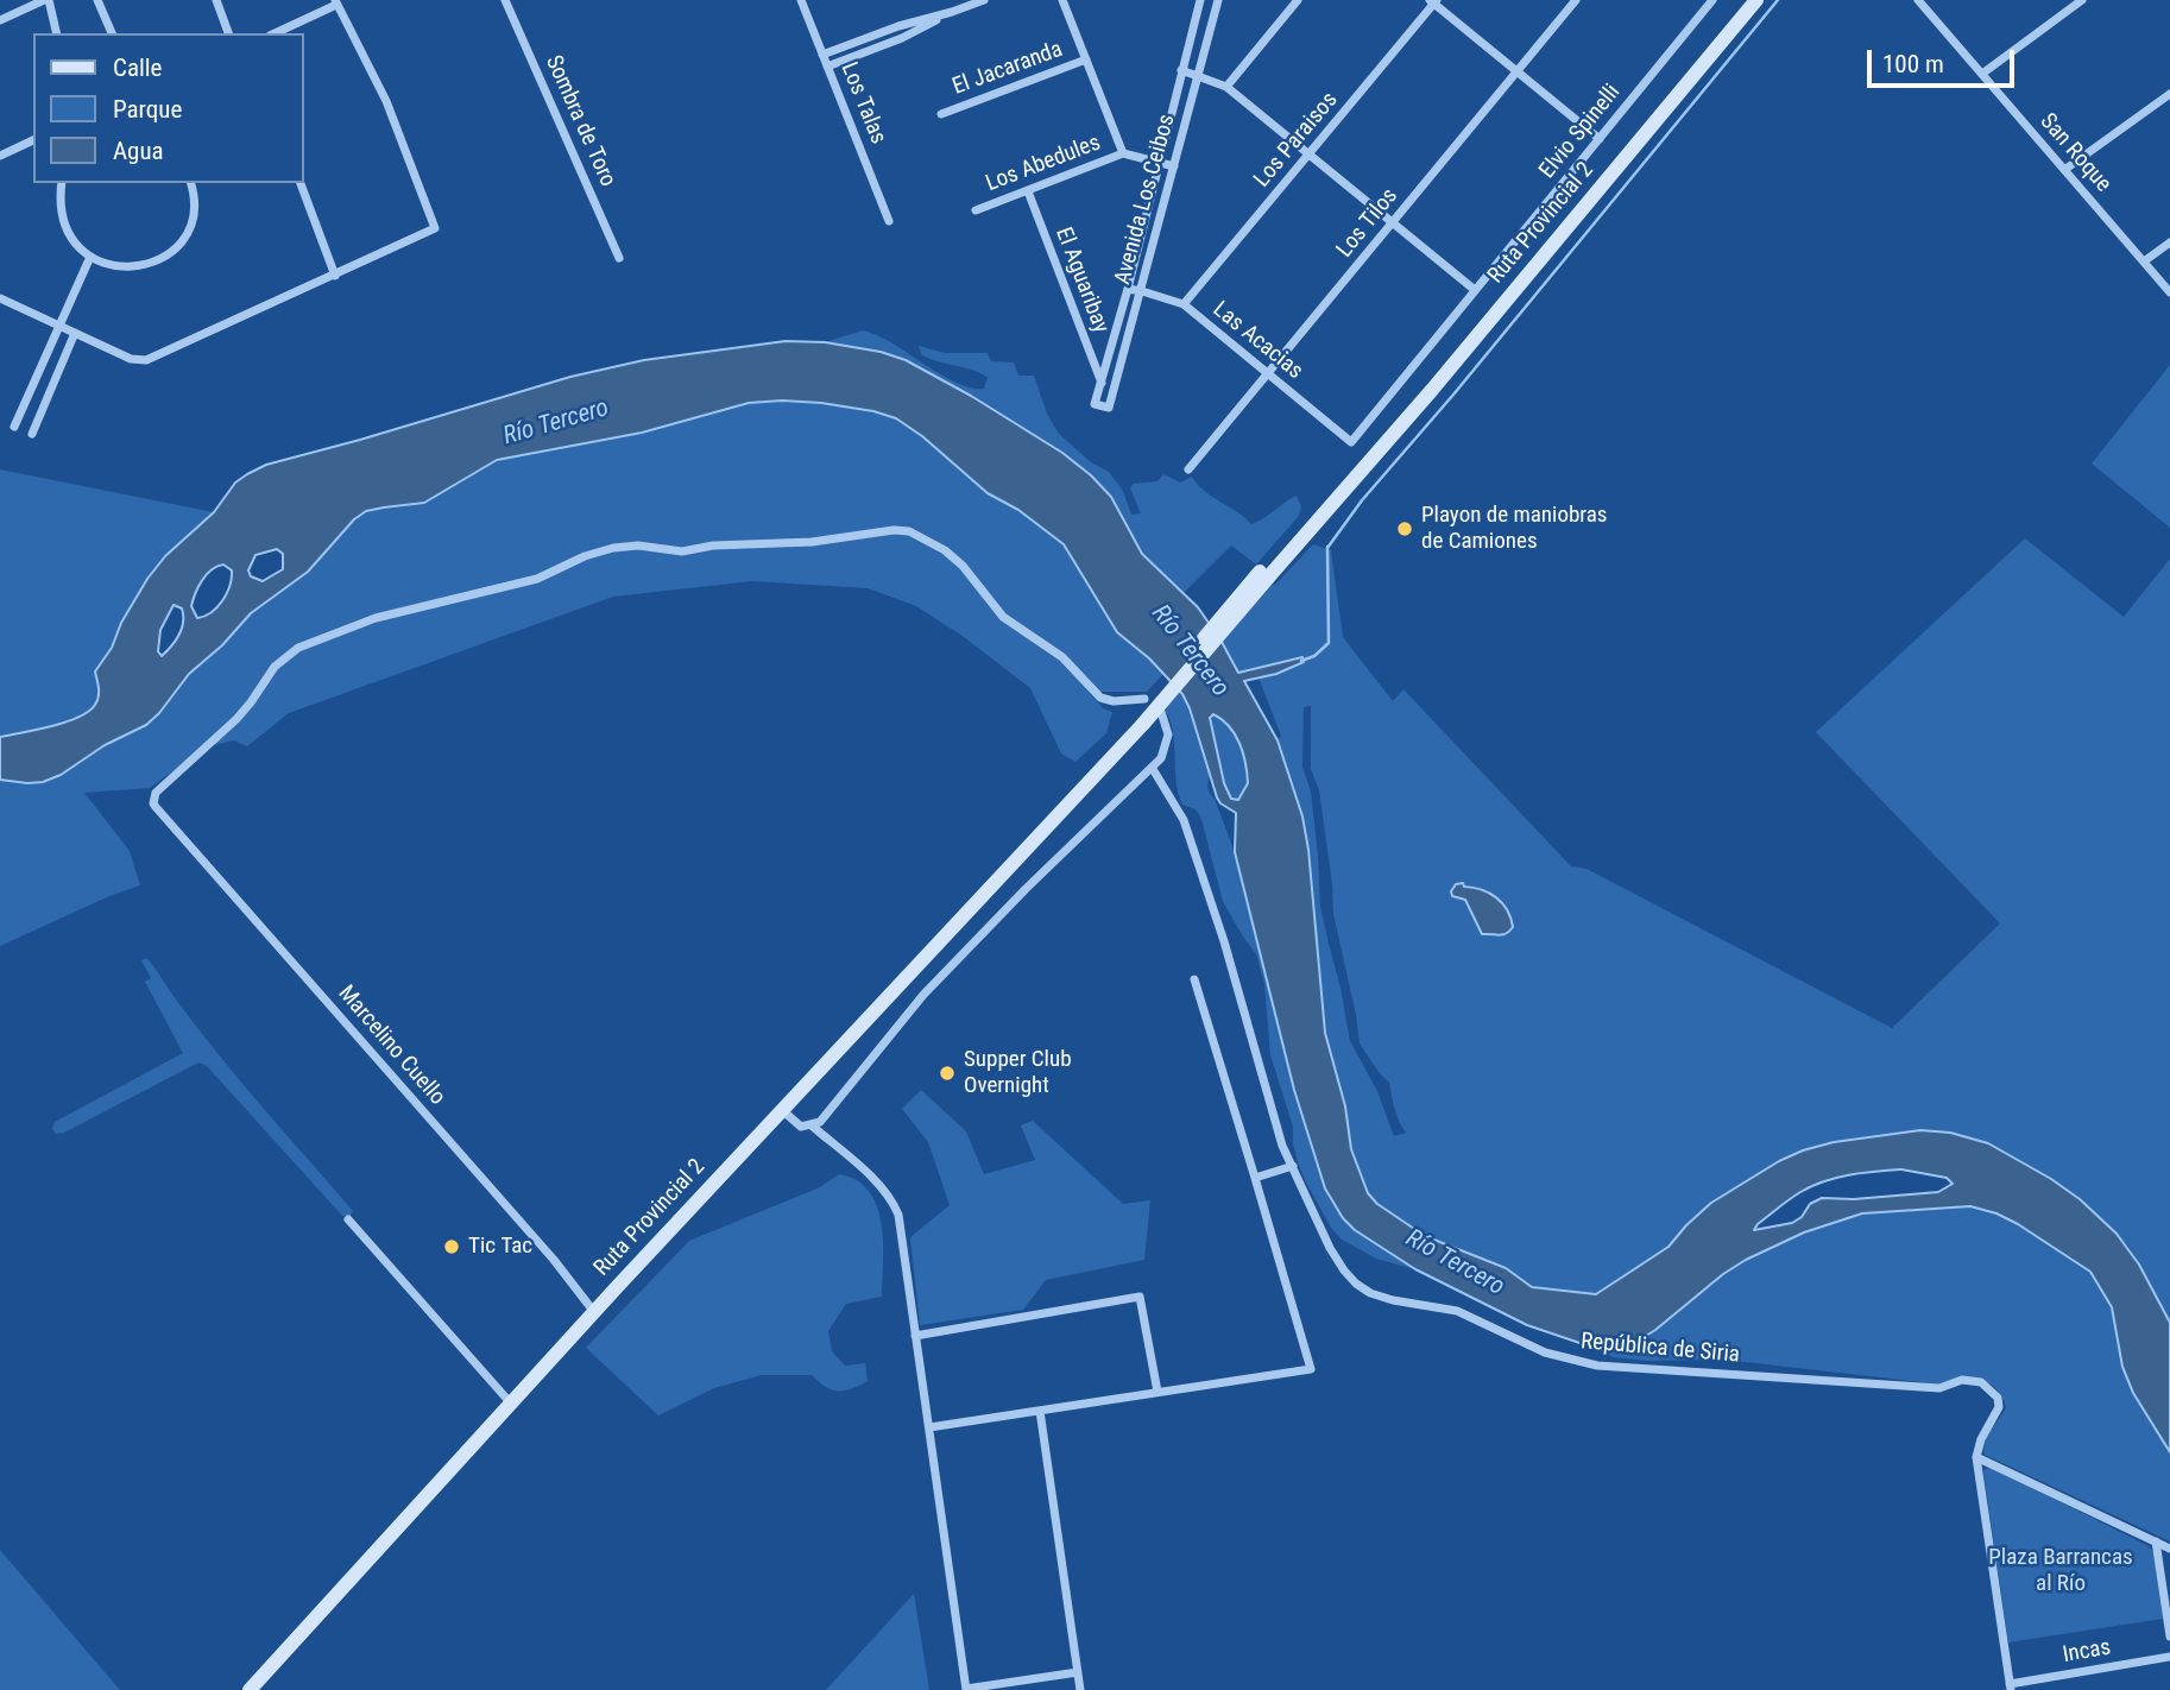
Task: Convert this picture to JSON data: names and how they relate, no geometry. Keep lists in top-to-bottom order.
{
  "streets": {
    "main road": ["Ruta Provincial 2"],
    "street": [
      "El Jacaranda",
      "Los Talas",
      "Sombra de Toro",
      "Elvio Spinelli",
      "Los Paraisos",
      "San Roque",
      "Los Abedules",
      "Avenida Los Ceibos",
      "Los Tilos",
      "El Aguaribay",
      "Las Acacias",
      "Marcelino Cuello",
      "República de Siria",
      "Incas"
    ]
  },
  "crossings": [
    ["Elvio Spinelli", "Las Acacias"],
    ["Los Paraisos", "Las Acacias"],
    ["Los Abedules", "Avenida Los Ceibos"],
    ["Los Abedules", "El Aguaribay"],
    ["Avenida Los Ceibos", "El Aguaribay"],
    ["Avenida Los Ceibos", "Las Acacias"],
    ["Los Tilos", "Las Acacias"],
    ["Ruta Provincial 2", "Marcelino Cuello"]
  ],
  "water": ["Río Tercero"],
  "parks": ["Plaza Barrancas al Río"],
  "places": ["Playon de maniobras de Camiones", "Supper Club Overnight", "Tic Tac"],
  "legend": ["Calle", "Parque", "Agua"],
  "scale_bar": "100 m"
}
